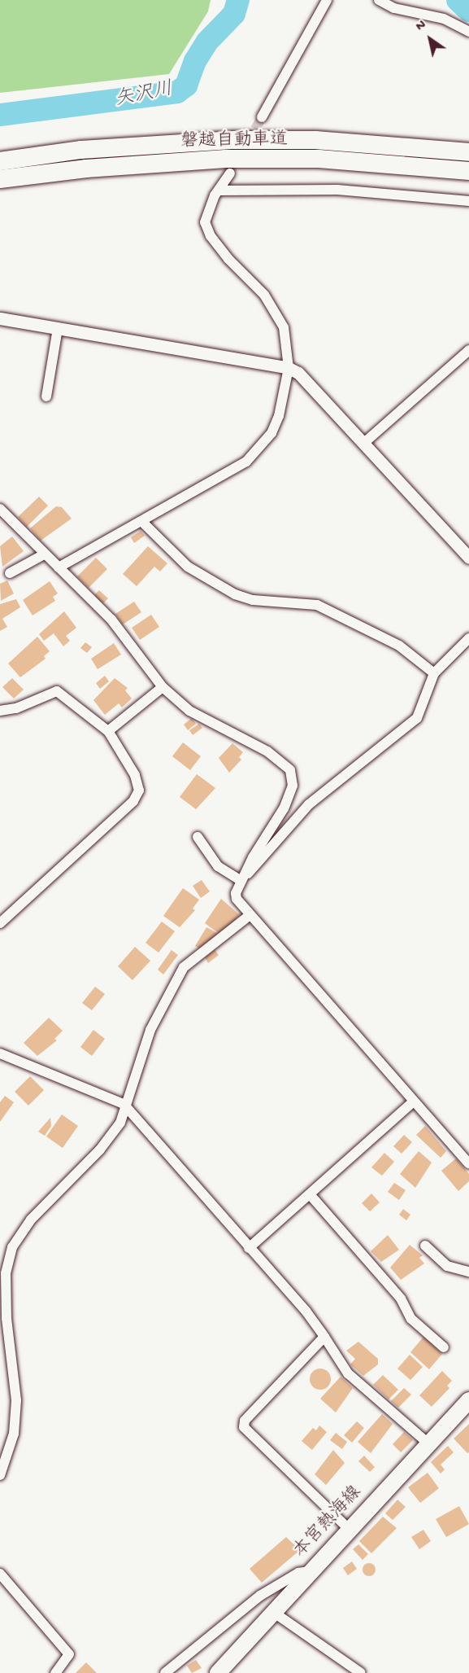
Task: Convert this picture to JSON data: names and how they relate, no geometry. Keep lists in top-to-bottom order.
{
  "streets": {
    "highway": ["磐越自動車道"],
    "main road": ["本宮熱海線"]
  },
  "water": ["矢沢川"],
  "north": "top left"
}
